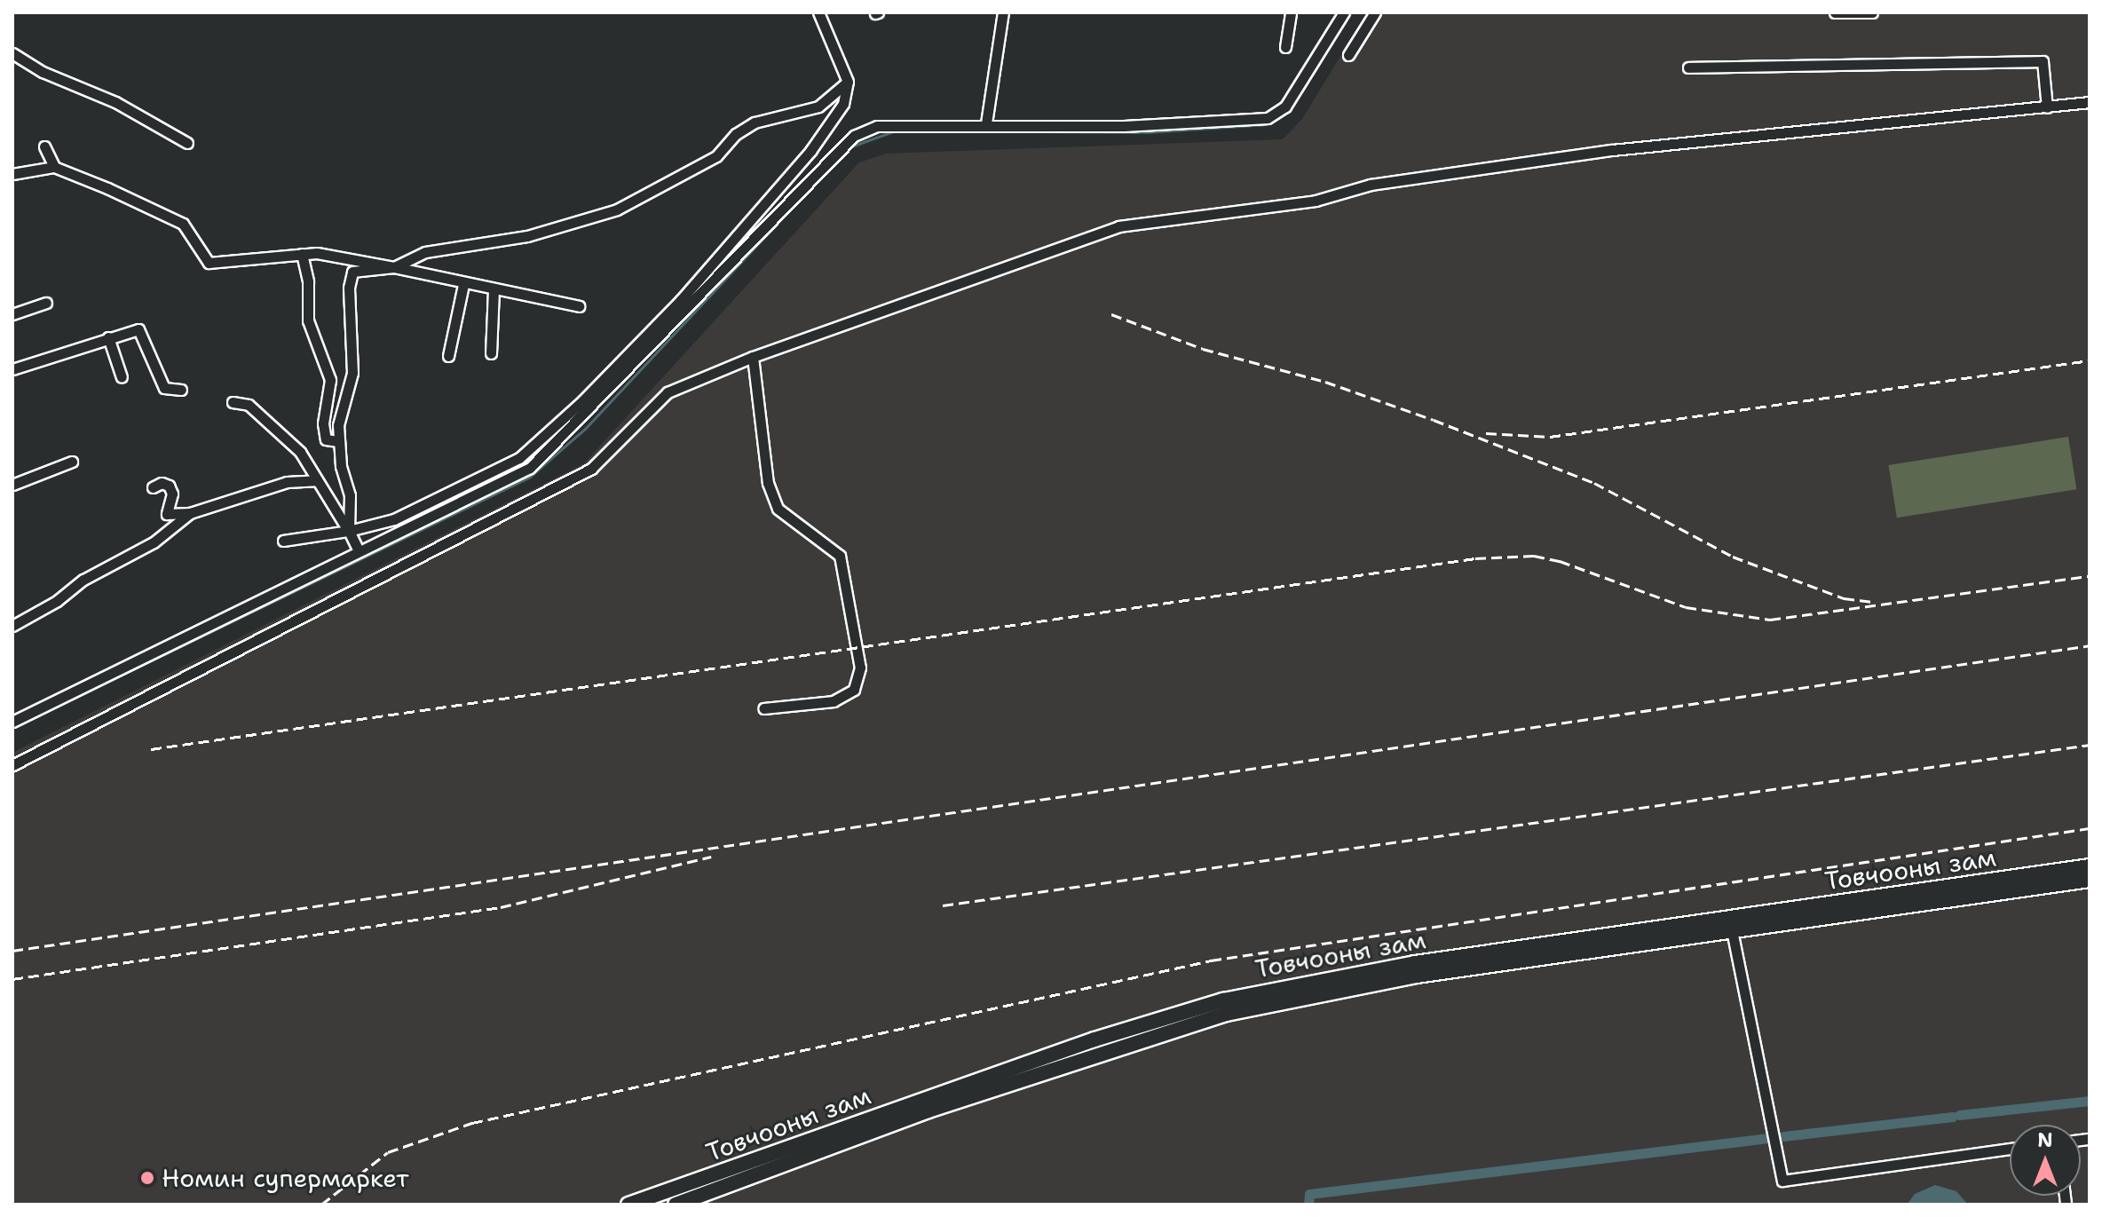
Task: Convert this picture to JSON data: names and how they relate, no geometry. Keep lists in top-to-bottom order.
{
  "streets": {
    "highway": ["Товчооны зам"]
  },
  "places": ["Номин супермаркет"],
  "north": "top"
}
